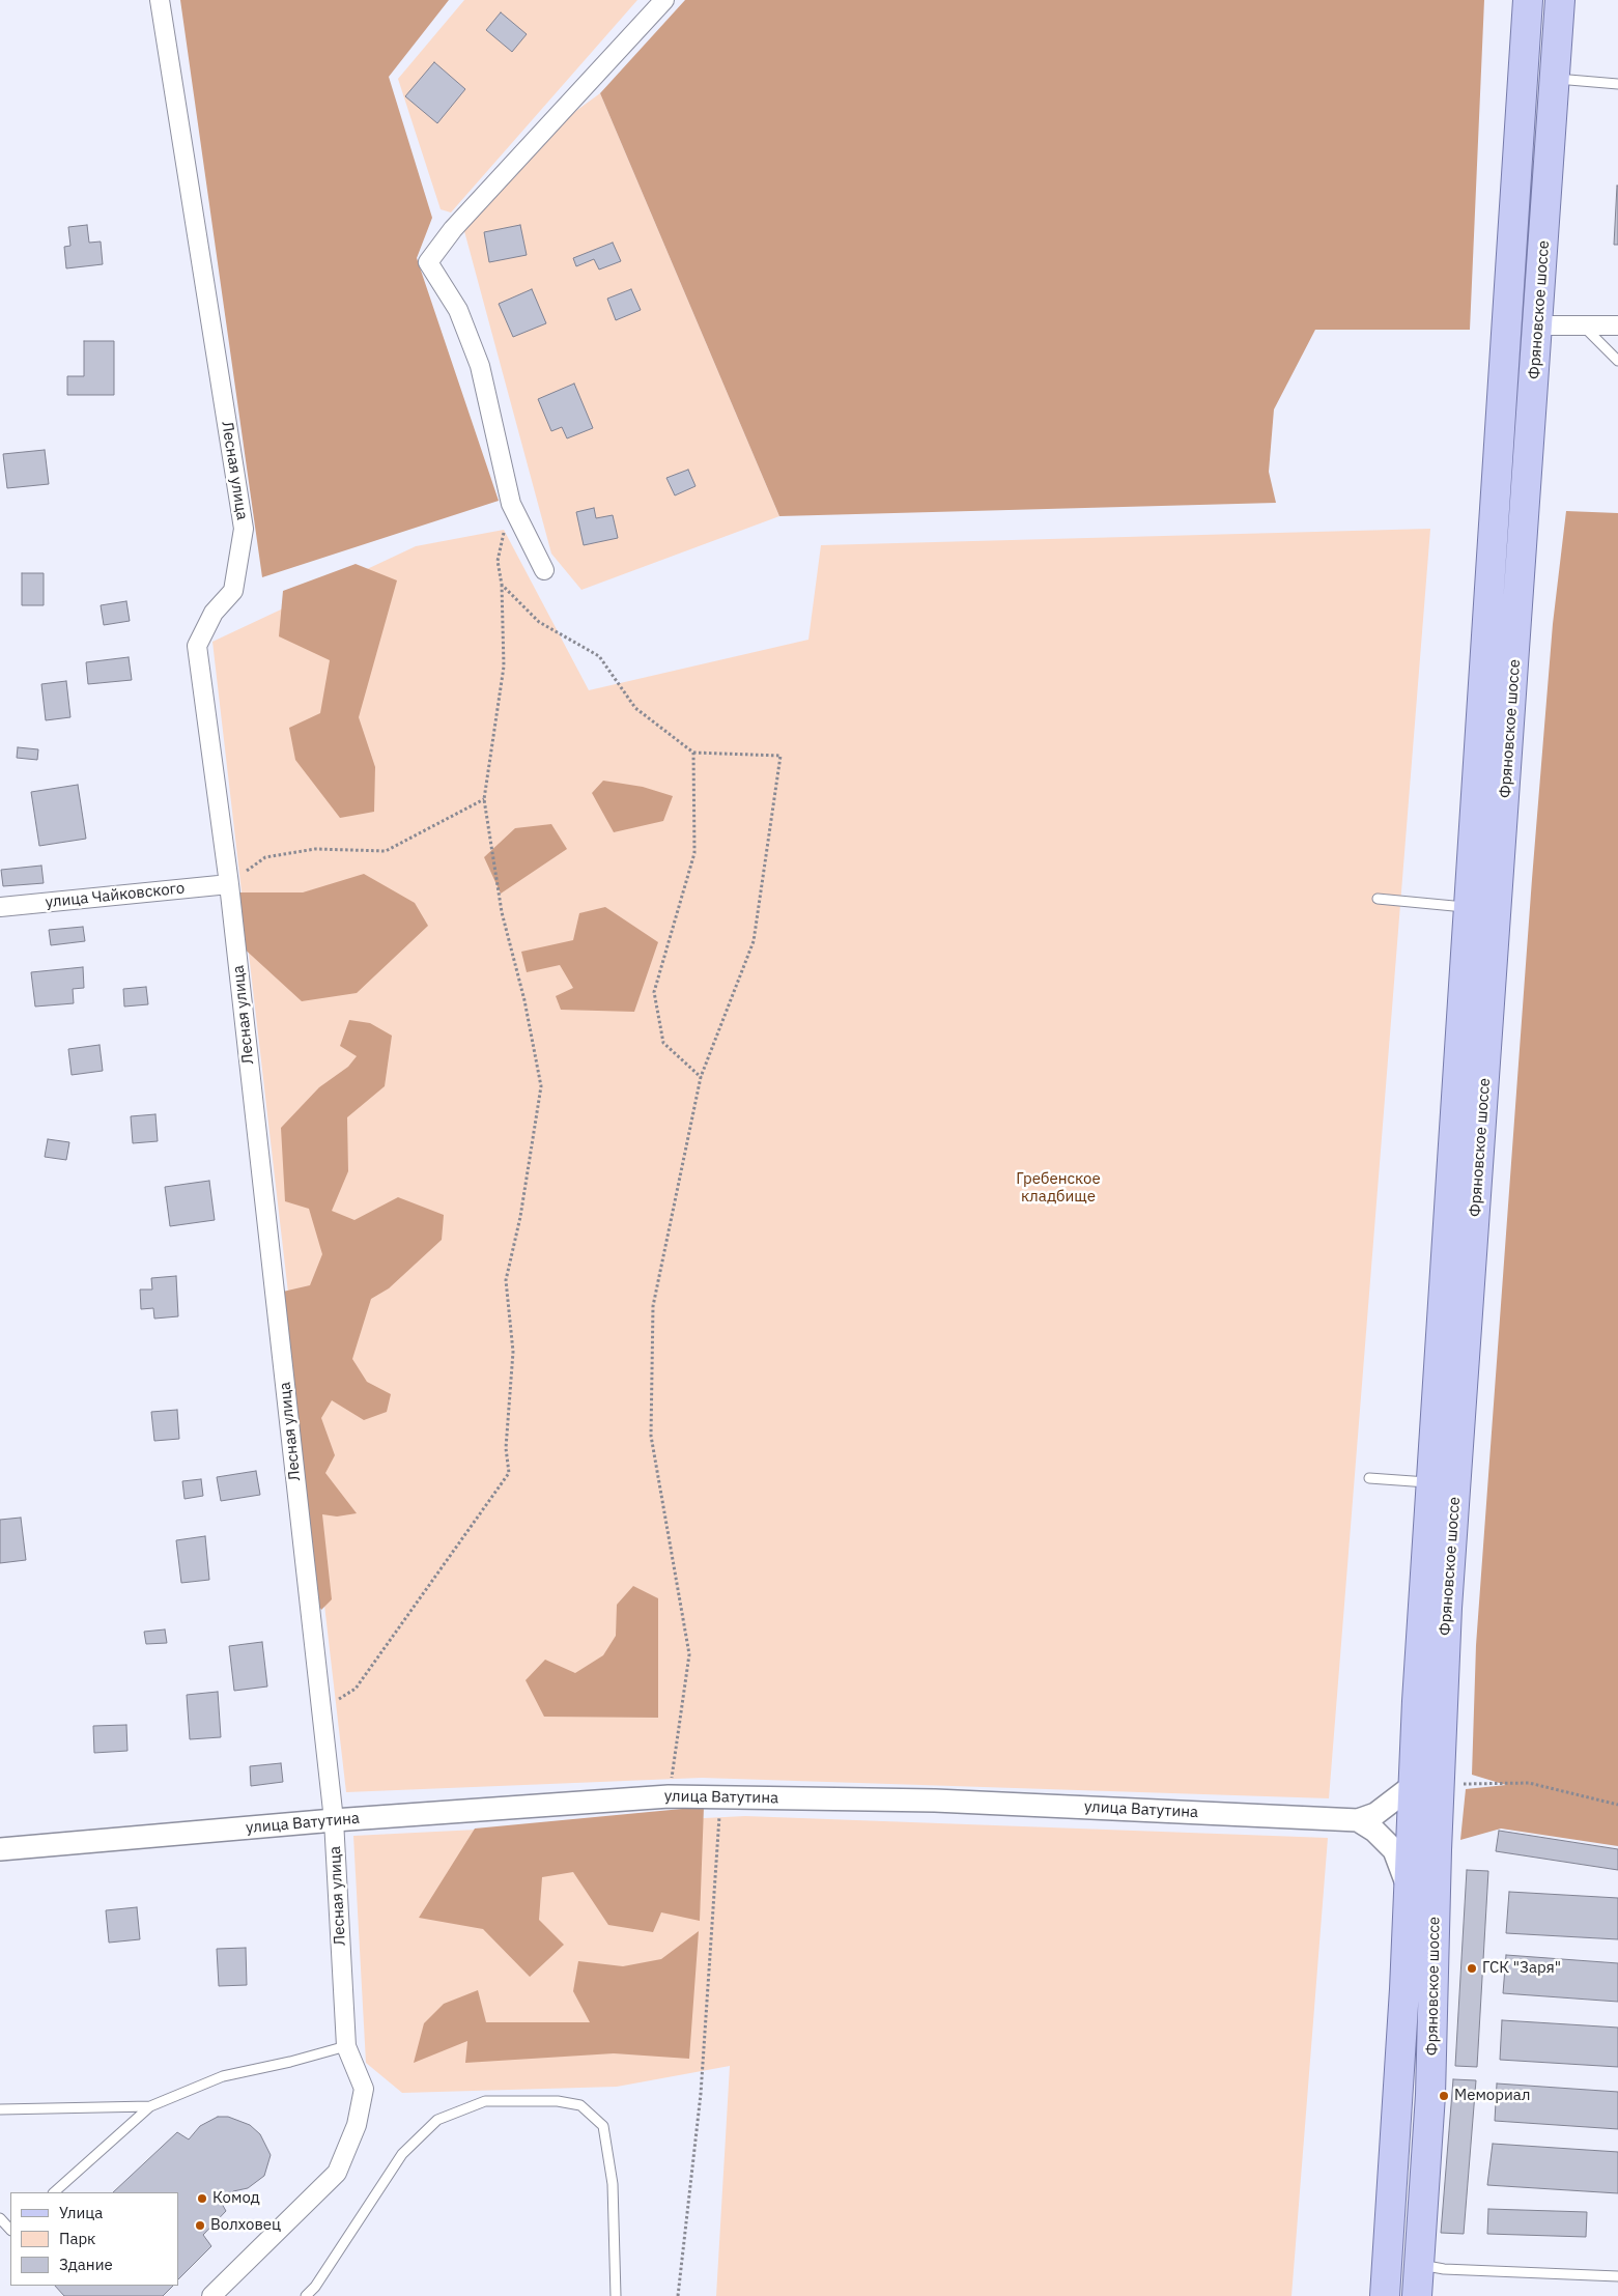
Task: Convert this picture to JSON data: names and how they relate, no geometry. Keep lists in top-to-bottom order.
{
  "streets": {
    "main road": ["Фряновское шоссе"],
    "street": ["Лесная улица", "улица Чайковского", "улица Ватутина"]
  },
  "crossings": [
    ["Лесная улица", "улица Чайковского"],
    ["Лесная улица", "улица Ватутина"]
  ],
  "parks": ["Гребенское кладбище"],
  "places": [
    "ГСК \"Заря\"",
    "Мемориал",
    "Комод",
    "Волховец"
  ],
  "legend": ["Улица", "Парк", "Здание"]
}
